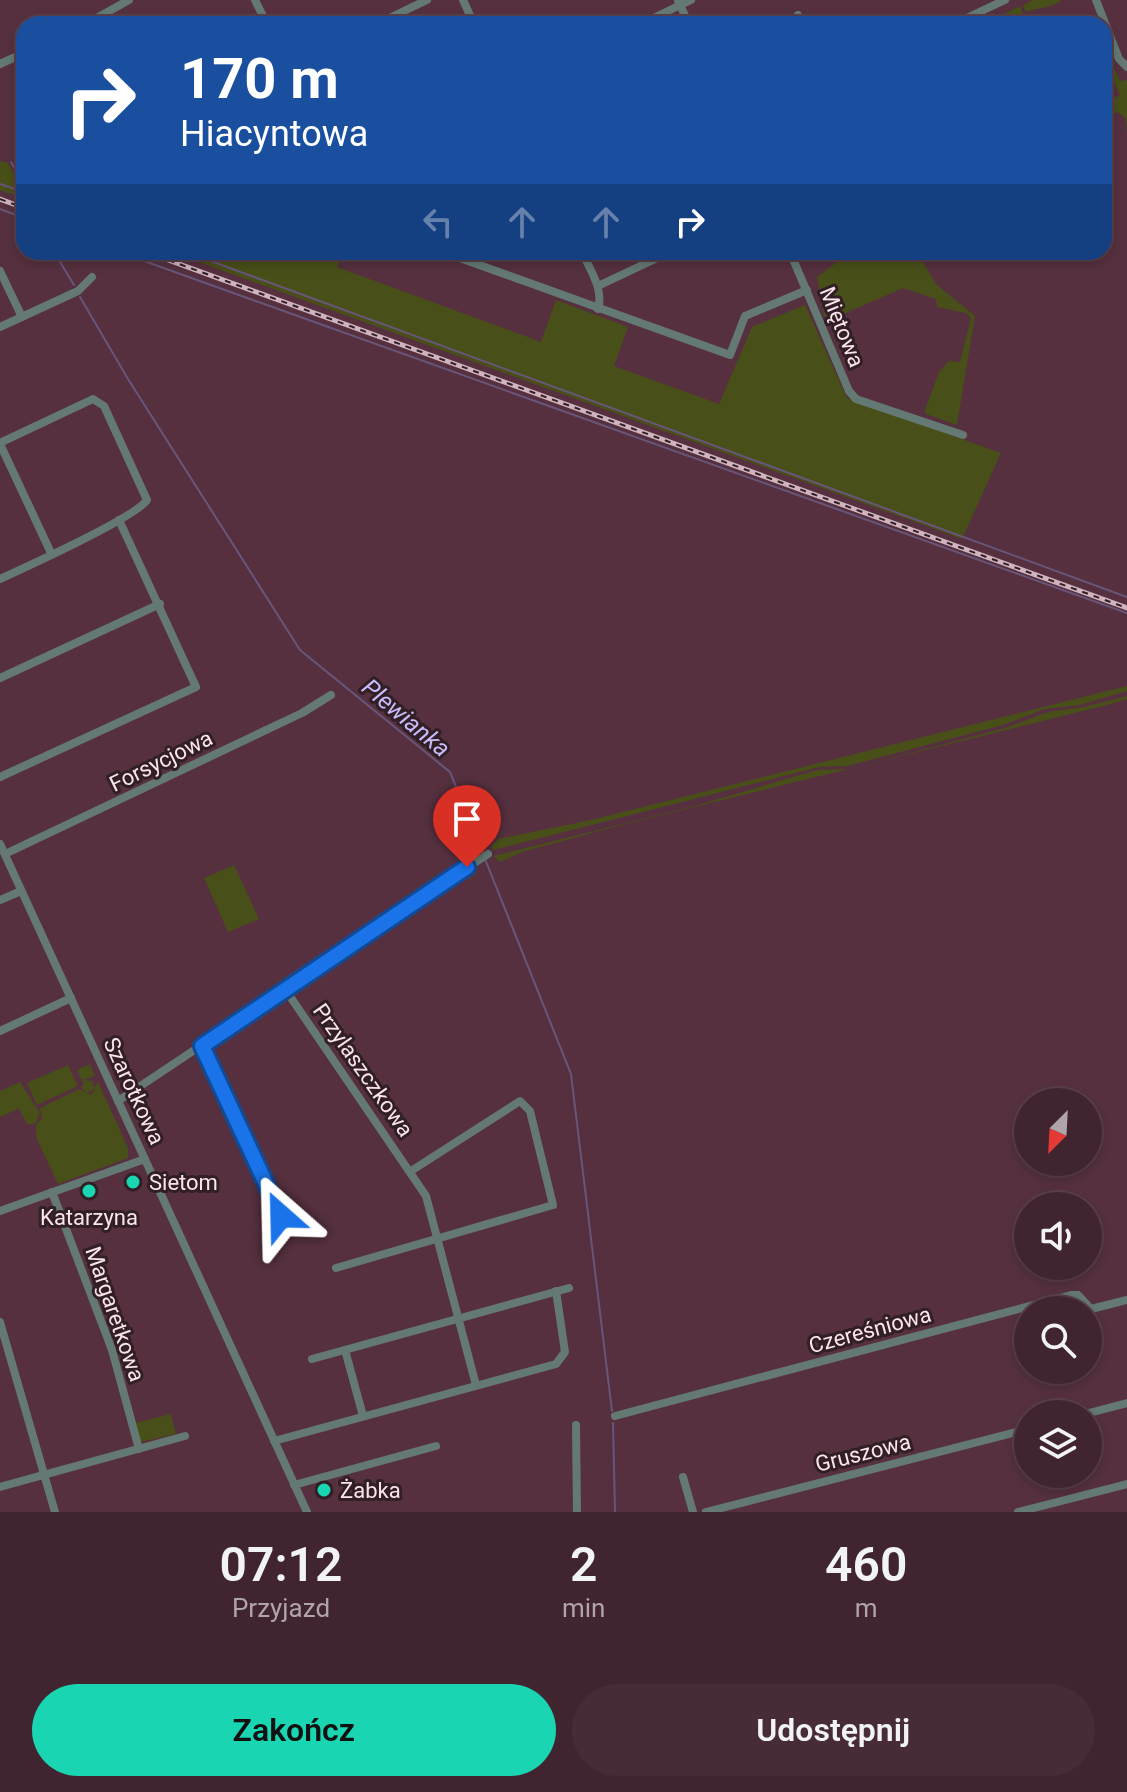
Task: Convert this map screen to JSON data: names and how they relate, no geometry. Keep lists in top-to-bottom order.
{
  "streets": {
    "street": [
      "Miętowa",
      "Forsycjowa",
      "Przylaszczkowa",
      "Szarotkowa",
      "Margaretkowa",
      "Czereśniowa",
      "Gruszowa"
    ]
  },
  "crossings": [
    ["Forsycjowa", "Szarotkowa"]
  ],
  "water": ["Plewianka"],
  "places": ["Sietom", "Katarzyna", "Żabka"],
  "north": "bottom left",
  "page": {
    "turn": ["170 m", "Hiacyntowa"],
    "eta": [
      "07:12",
      "Przyjazd",
      "2",
      "min",
      "460",
      "m"
    ],
    "buttons": ["Zakończ", "Udostępnij"]
  }
}
